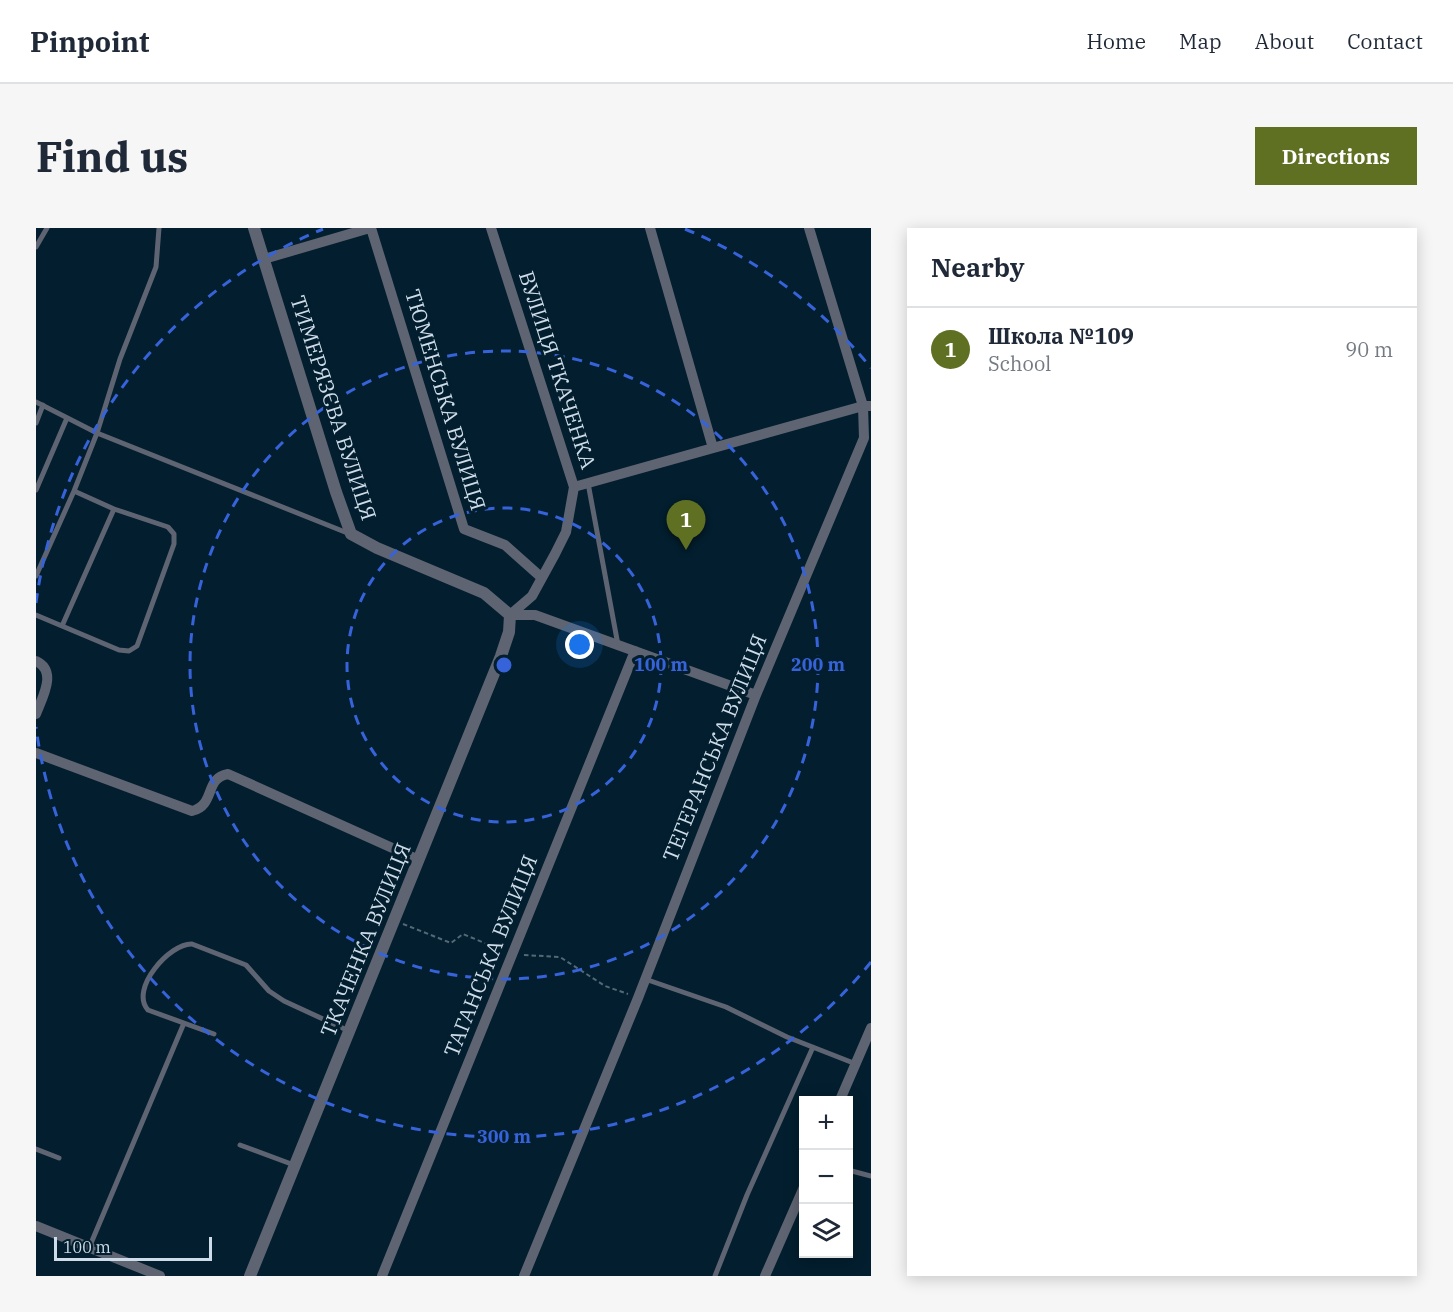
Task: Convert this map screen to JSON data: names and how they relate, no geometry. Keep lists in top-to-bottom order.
{
  "streets": {
    "street": [
      "ВУЛИЦЯ ТКАЧЕНКА",
      "ТЮМЕНСЬКА ВУЛИЦЯ",
      "ТИМЕРЯЗЄВА ВУЛИЦЯ",
      "ТЕГЕРАНСЬКА ВУЛИЦЯ",
      "ТКАЧЕНКА ВУЛИЦЯ",
      "ТАГАНСЬКА ВУЛИЦЯ"
    ]
  },
  "crossings": [
    ["ВУЛИЦЯ ТКАЧЕНКА", "ТЮМЕНСЬКА ВУЛИЦЯ"],
    ["ВУЛИЦЯ ТКАЧЕНКА", "ТИМЕРЯЗЄВА ВУЛИЦЯ"],
    ["ВУЛИЦЯ ТКАЧЕНКА", "ТКАЧЕНКА ВУЛИЦЯ"],
    ["ТИМЕРЯЗЄВА ВУЛИЦЯ", "ТКАЧЕНКА ВУЛИЦЯ"]
  ],
  "scale_bar": "100 m",
  "page": {
    "header": "Pinpoint",
    "nav": [
      "Home",
      "Map",
      "About",
      "Contact"
    ],
    "buttons": "Directions",
    "title": "Find us",
    "heading": "Nearby",
    "list": [
      {
        "mark": "1",
        "name": "Школа №109",
        "note": "School",
        "value": "90 m"
      }
    ],
    "pins": "1",
    "map_buttons": ["+", "−"],
    "scale": "100 m"
  },
  "rings": ["100 m", "200 m", "300 m"]
}
